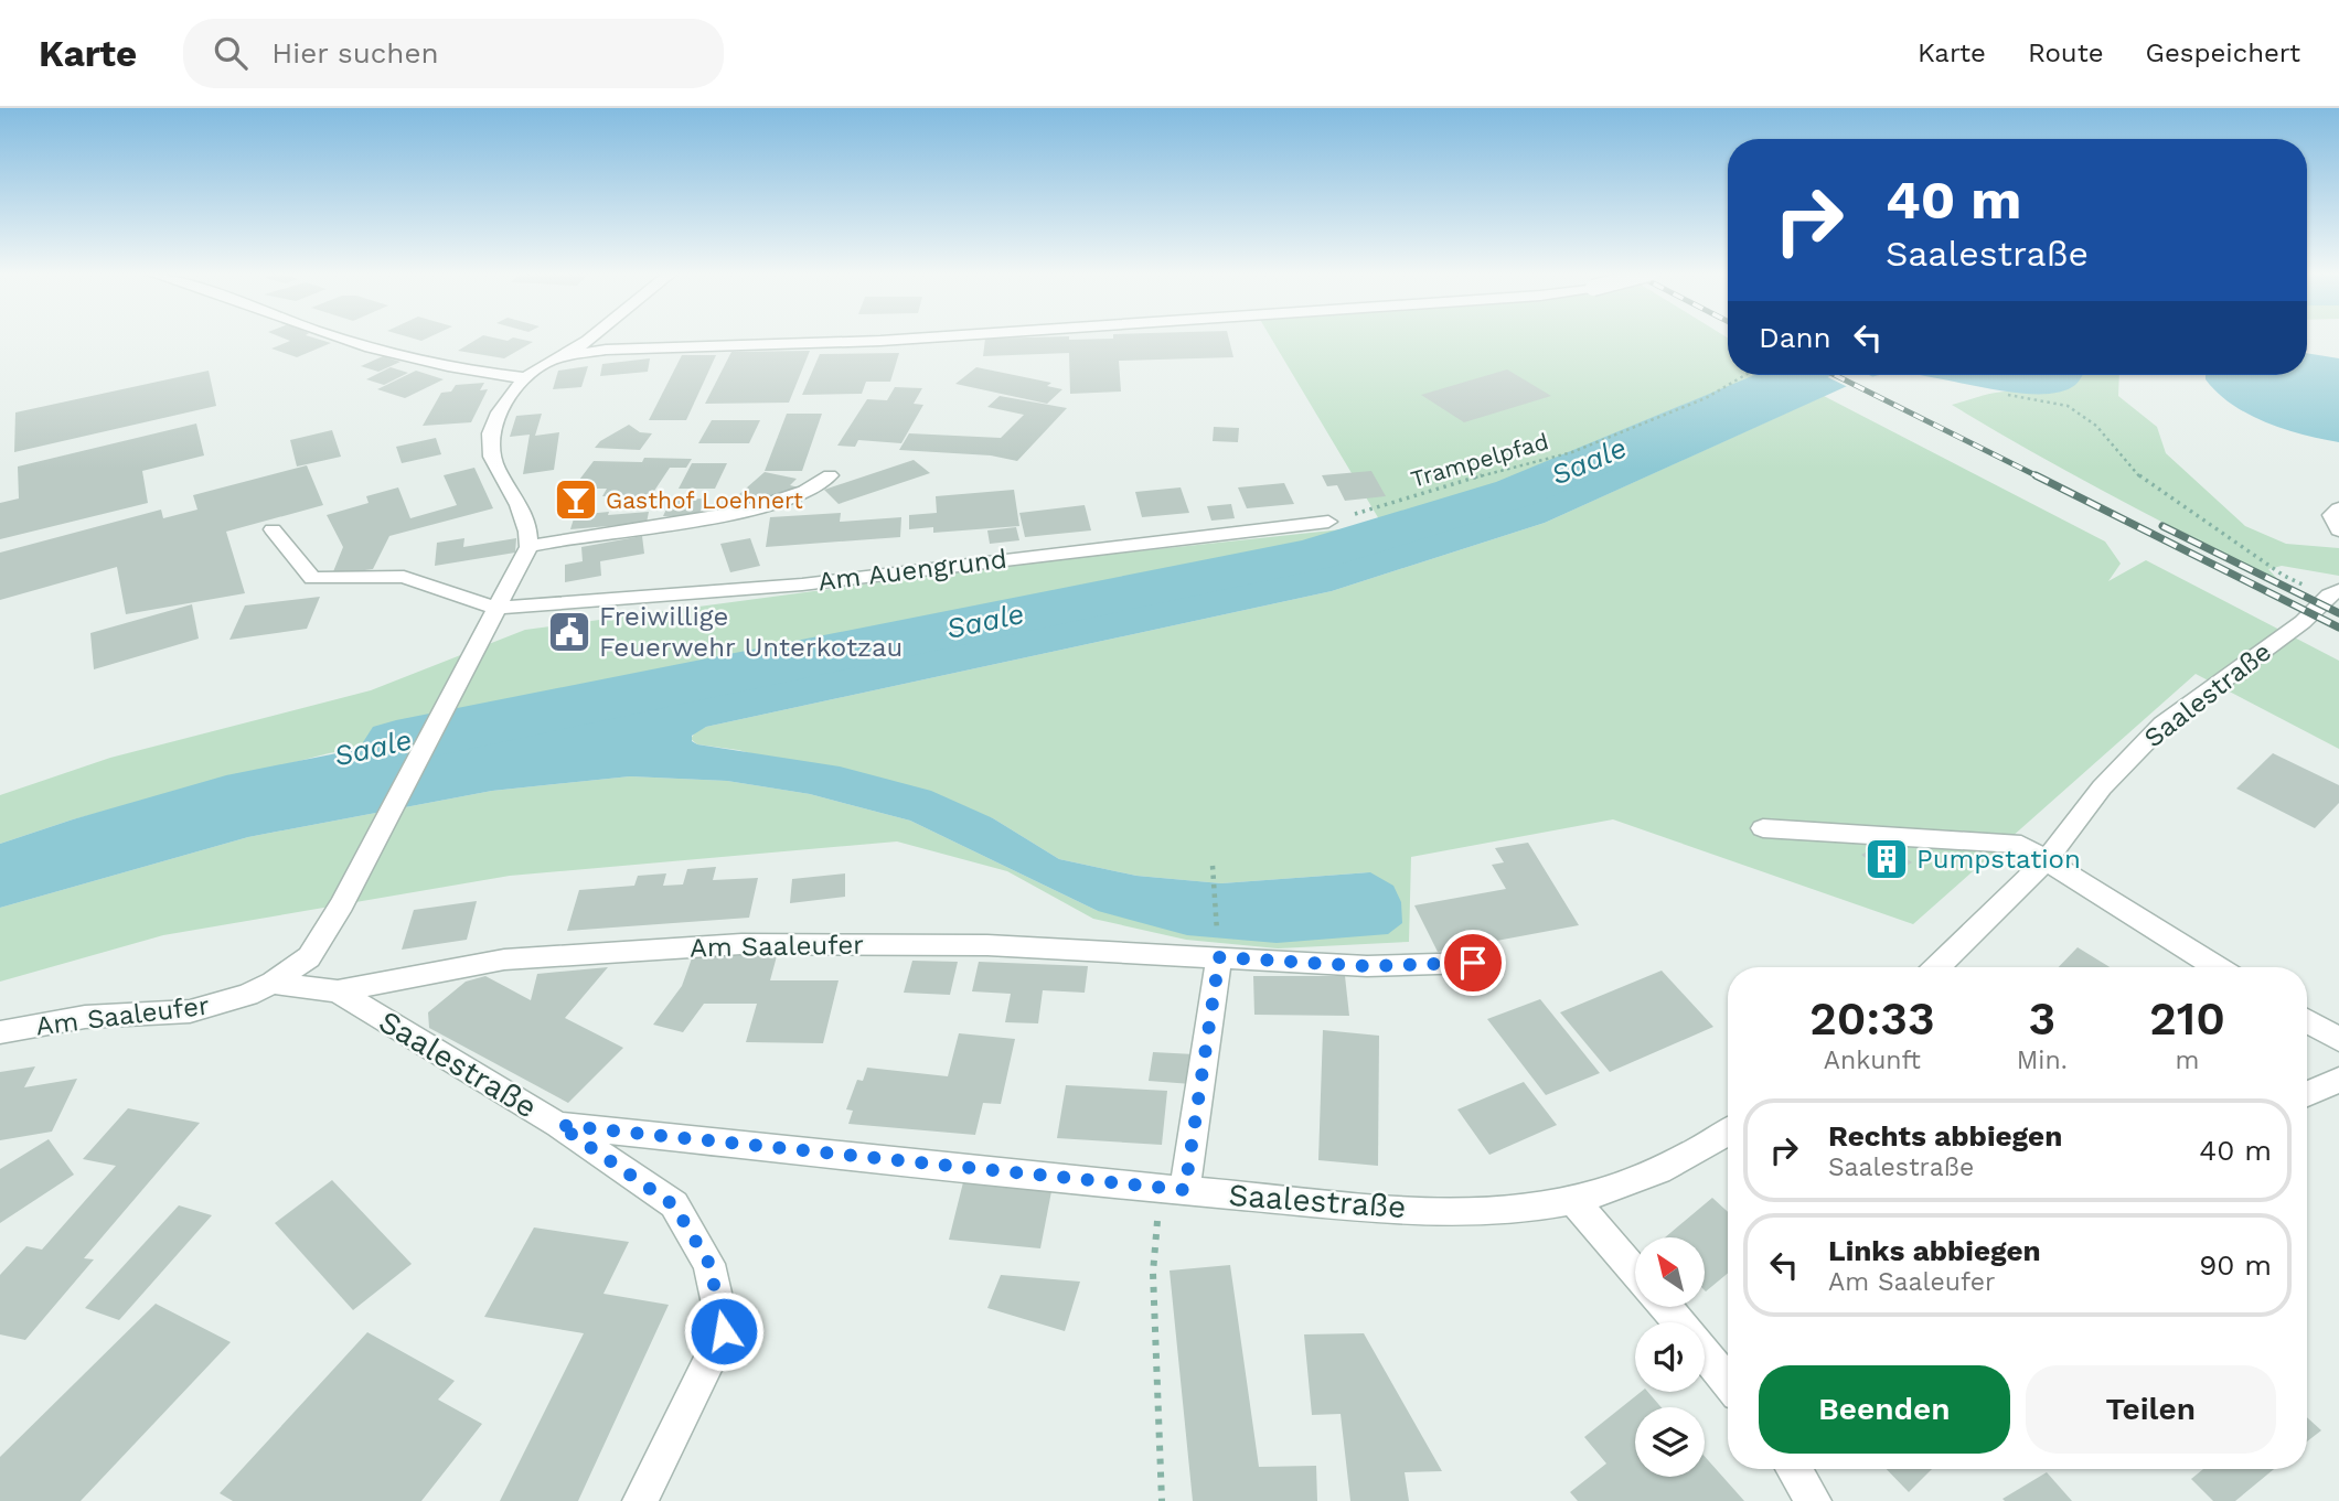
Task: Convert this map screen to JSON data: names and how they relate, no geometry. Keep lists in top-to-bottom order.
{
  "streets": {
    "street": ["Am Auengrund", "Saalestraße", "Am Saaleufer"],
    "path": ["Trampelpfad"]
  },
  "crossings": [
    ["Trampelpfad", "Am Auengrund"],
    ["Am Auengrund", "Am Saaleufer"],
    ["Saalestraße", "Am Saaleufer"]
  ],
  "water": ["Saale"],
  "places": {
    "bar": ["Gasthof Loehnert"],
    "public building": ["Freiwillige Feuerwehr Unterkotzau"],
    "building": ["Pumpstation"]
  },
  "north": "top left",
  "page": {
    "header": "Karte",
    "search": "Hier suchen",
    "nav": ["Karte", "Route", "Gespeichert"],
    "turn": ["40 m", "Saalestraße"],
    "then": "Dann",
    "eta": [
      "20:33",
      "Ankunft",
      "3",
      "Min.",
      "210",
      "m"
    ],
    "list": [
      {
        "name": "Rechts abbiegen",
        "note": "Saalestraße",
        "value": "40 m"
      },
      {
        "name": "Links abbiegen",
        "note": "Am Saaleufer",
        "value": "90 m"
      }
    ],
    "buttons": ["Beenden", "Teilen"]
  }
}
